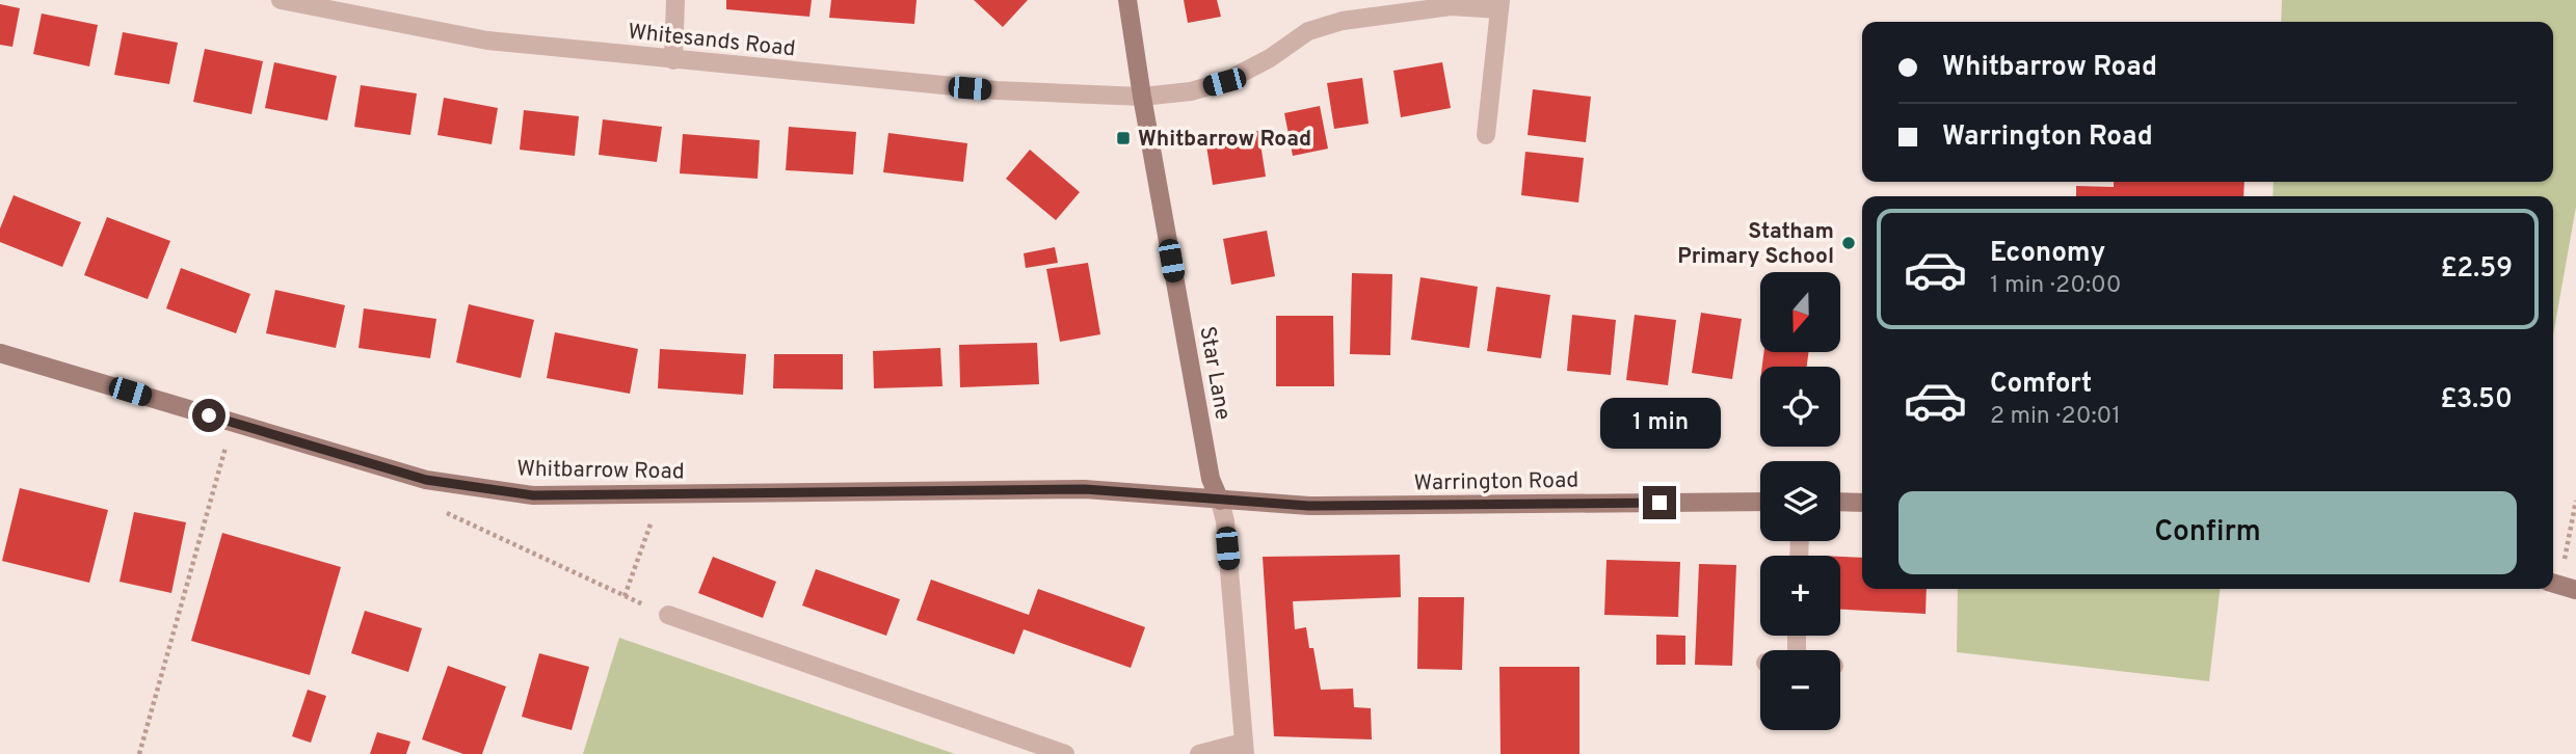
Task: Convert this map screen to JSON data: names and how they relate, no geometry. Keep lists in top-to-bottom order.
{
  "streets": {
    "street": [
      "Whitesands Road",
      "Star Lane",
      "Whitbarrow Road",
      "Warrington Road"
    ]
  },
  "crossings": [
    ["Whitesands Road", "Star Lane"],
    ["Star Lane", "Whitbarrow Road"],
    ["Star Lane", "Warrington Road"],
    ["Whitbarrow Road", "Warrington Road"]
  ],
  "places": {
    "transit": ["Whitbarrow Road"],
    "other": ["Statham Primary School"]
  },
  "north": "bottom",
  "page": {
    "banner": ["Whitbarrow Road", "Warrington Road"],
    "list": [
      {
        "name": "Economy",
        "note": "1 min · 20:00",
        "value": "£2.59"
      },
      {
        "name": "Comfort",
        "note": "2 min · 20:01",
        "value": "£3.50"
      }
    ],
    "map_buttons": ["+", "−"],
    "bubble": "1 min",
    "buttons": "Confirm"
  }
}
